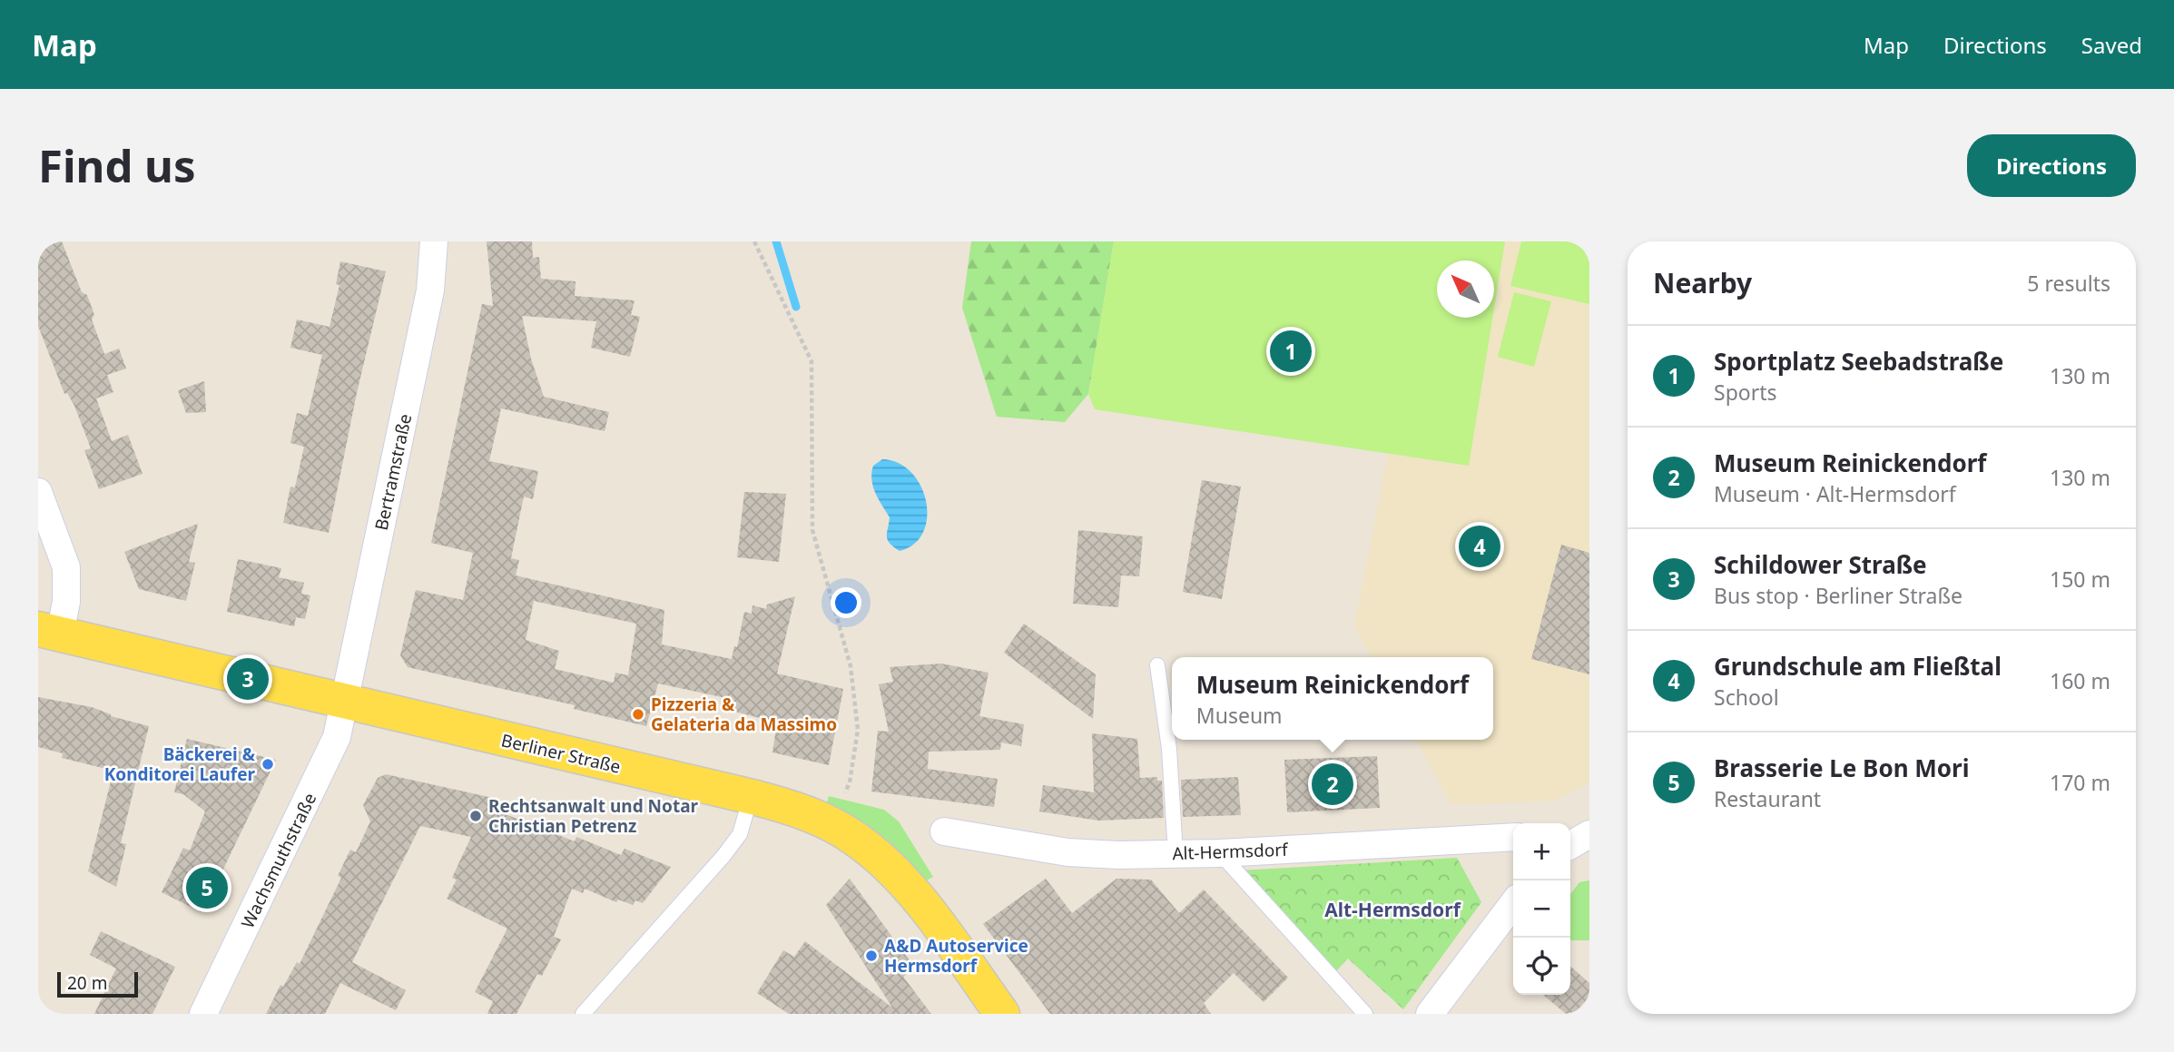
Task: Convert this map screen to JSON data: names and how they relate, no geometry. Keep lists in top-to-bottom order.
{
  "streets": {
    "main road": ["Berliner Straße"],
    "street": ["Bertramstraße", "Alt-Hermsdorf", "Wachsmuthstraße"]
  },
  "crossings": [
    ["Bertramstraße", "Berliner Straße"],
    ["Bertramstraße", "Wachsmuthstraße"],
    ["Berliner Straße", "Wachsmuthstraße"]
  ],
  "districts": ["Alt-Hermsdorf"],
  "places": [
    "Pizzeria & Gelateria da Massimo",
    "Bäckerei & Konditorei Laufer",
    "Rechtsanwalt und Notar Christian Petrenz",
    "A&D Autoservice Hermsdorf"
  ],
  "scale_bar": "20 m",
  "north": "top left",
  "page": {
    "header": "Map",
    "nav": ["Map", "Directions", "Saved"],
    "buttons": "Directions",
    "title": "Find us",
    "heading": ["Nearby", "5 results"],
    "list": [
      {
        "mark": "1",
        "name": "Sportplatz Seebadstraße",
        "note": "Sports",
        "value": "130 m"
      },
      {
        "mark": "2",
        "name": "Museum Reinickendorf",
        "note": "Museum · Alt-Hermsdorf",
        "value": "130 m"
      },
      {
        "mark": "3",
        "name": "Schildower Straße",
        "note": "Bus stop · Berliner Straße",
        "value": "150 m"
      },
      {
        "mark": "4",
        "name": "Grundschule am Fließtal",
        "note": "School",
        "value": "160 m"
      },
      {
        "mark": "5",
        "name": "Brasserie Le Bon Mori",
        "note": "Restaurant",
        "value": "170 m"
      }
    ],
    "pins": [
      "1",
      "4",
      "3",
      "2",
      "5"
    ],
    "popup": ["Museum Reinickendorf", "Museum"],
    "map_buttons": ["+", "−"],
    "scale": "20 m"
  }
}
